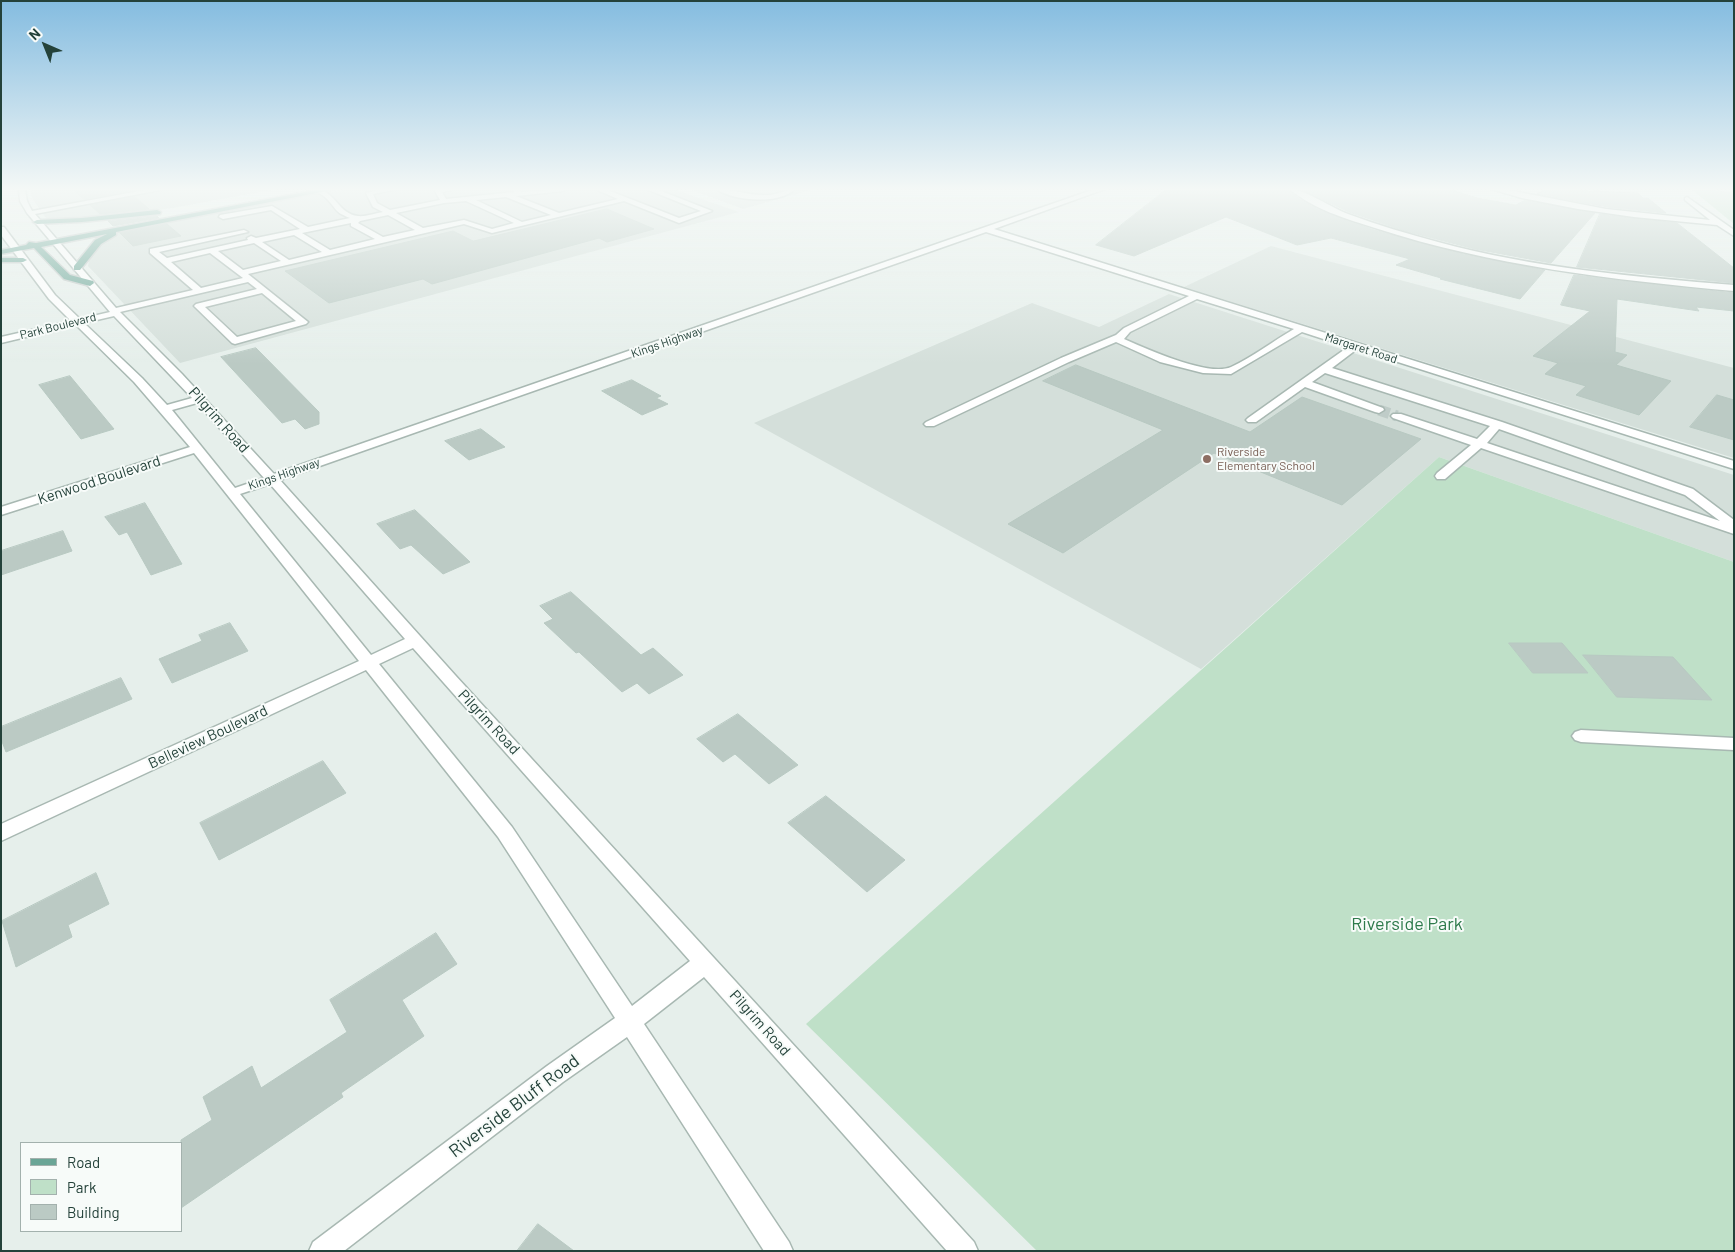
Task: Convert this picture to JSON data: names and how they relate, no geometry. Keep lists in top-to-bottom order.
{
  "streets": {
    "street": [
      "Park Boulevard",
      "Kings Highway",
      "Margaret Road",
      "Pilgrim Road",
      "Kenwood Boulevard",
      "Belleview Boulevard",
      "Riverside Bluff Road"
    ]
  },
  "crossings": [
    ["Park Boulevard", "Pilgrim Road"],
    ["Kings Highway", "Pilgrim Road"],
    ["Pilgrim Road", "Belleview Boulevard"],
    ["Pilgrim Road", "Riverside Bluff Road"]
  ],
  "parks": ["Riverside Park"],
  "places": ["Riverside Elementary School"],
  "legend": ["Road", "Park", "Building"],
  "north": "top left"
}
